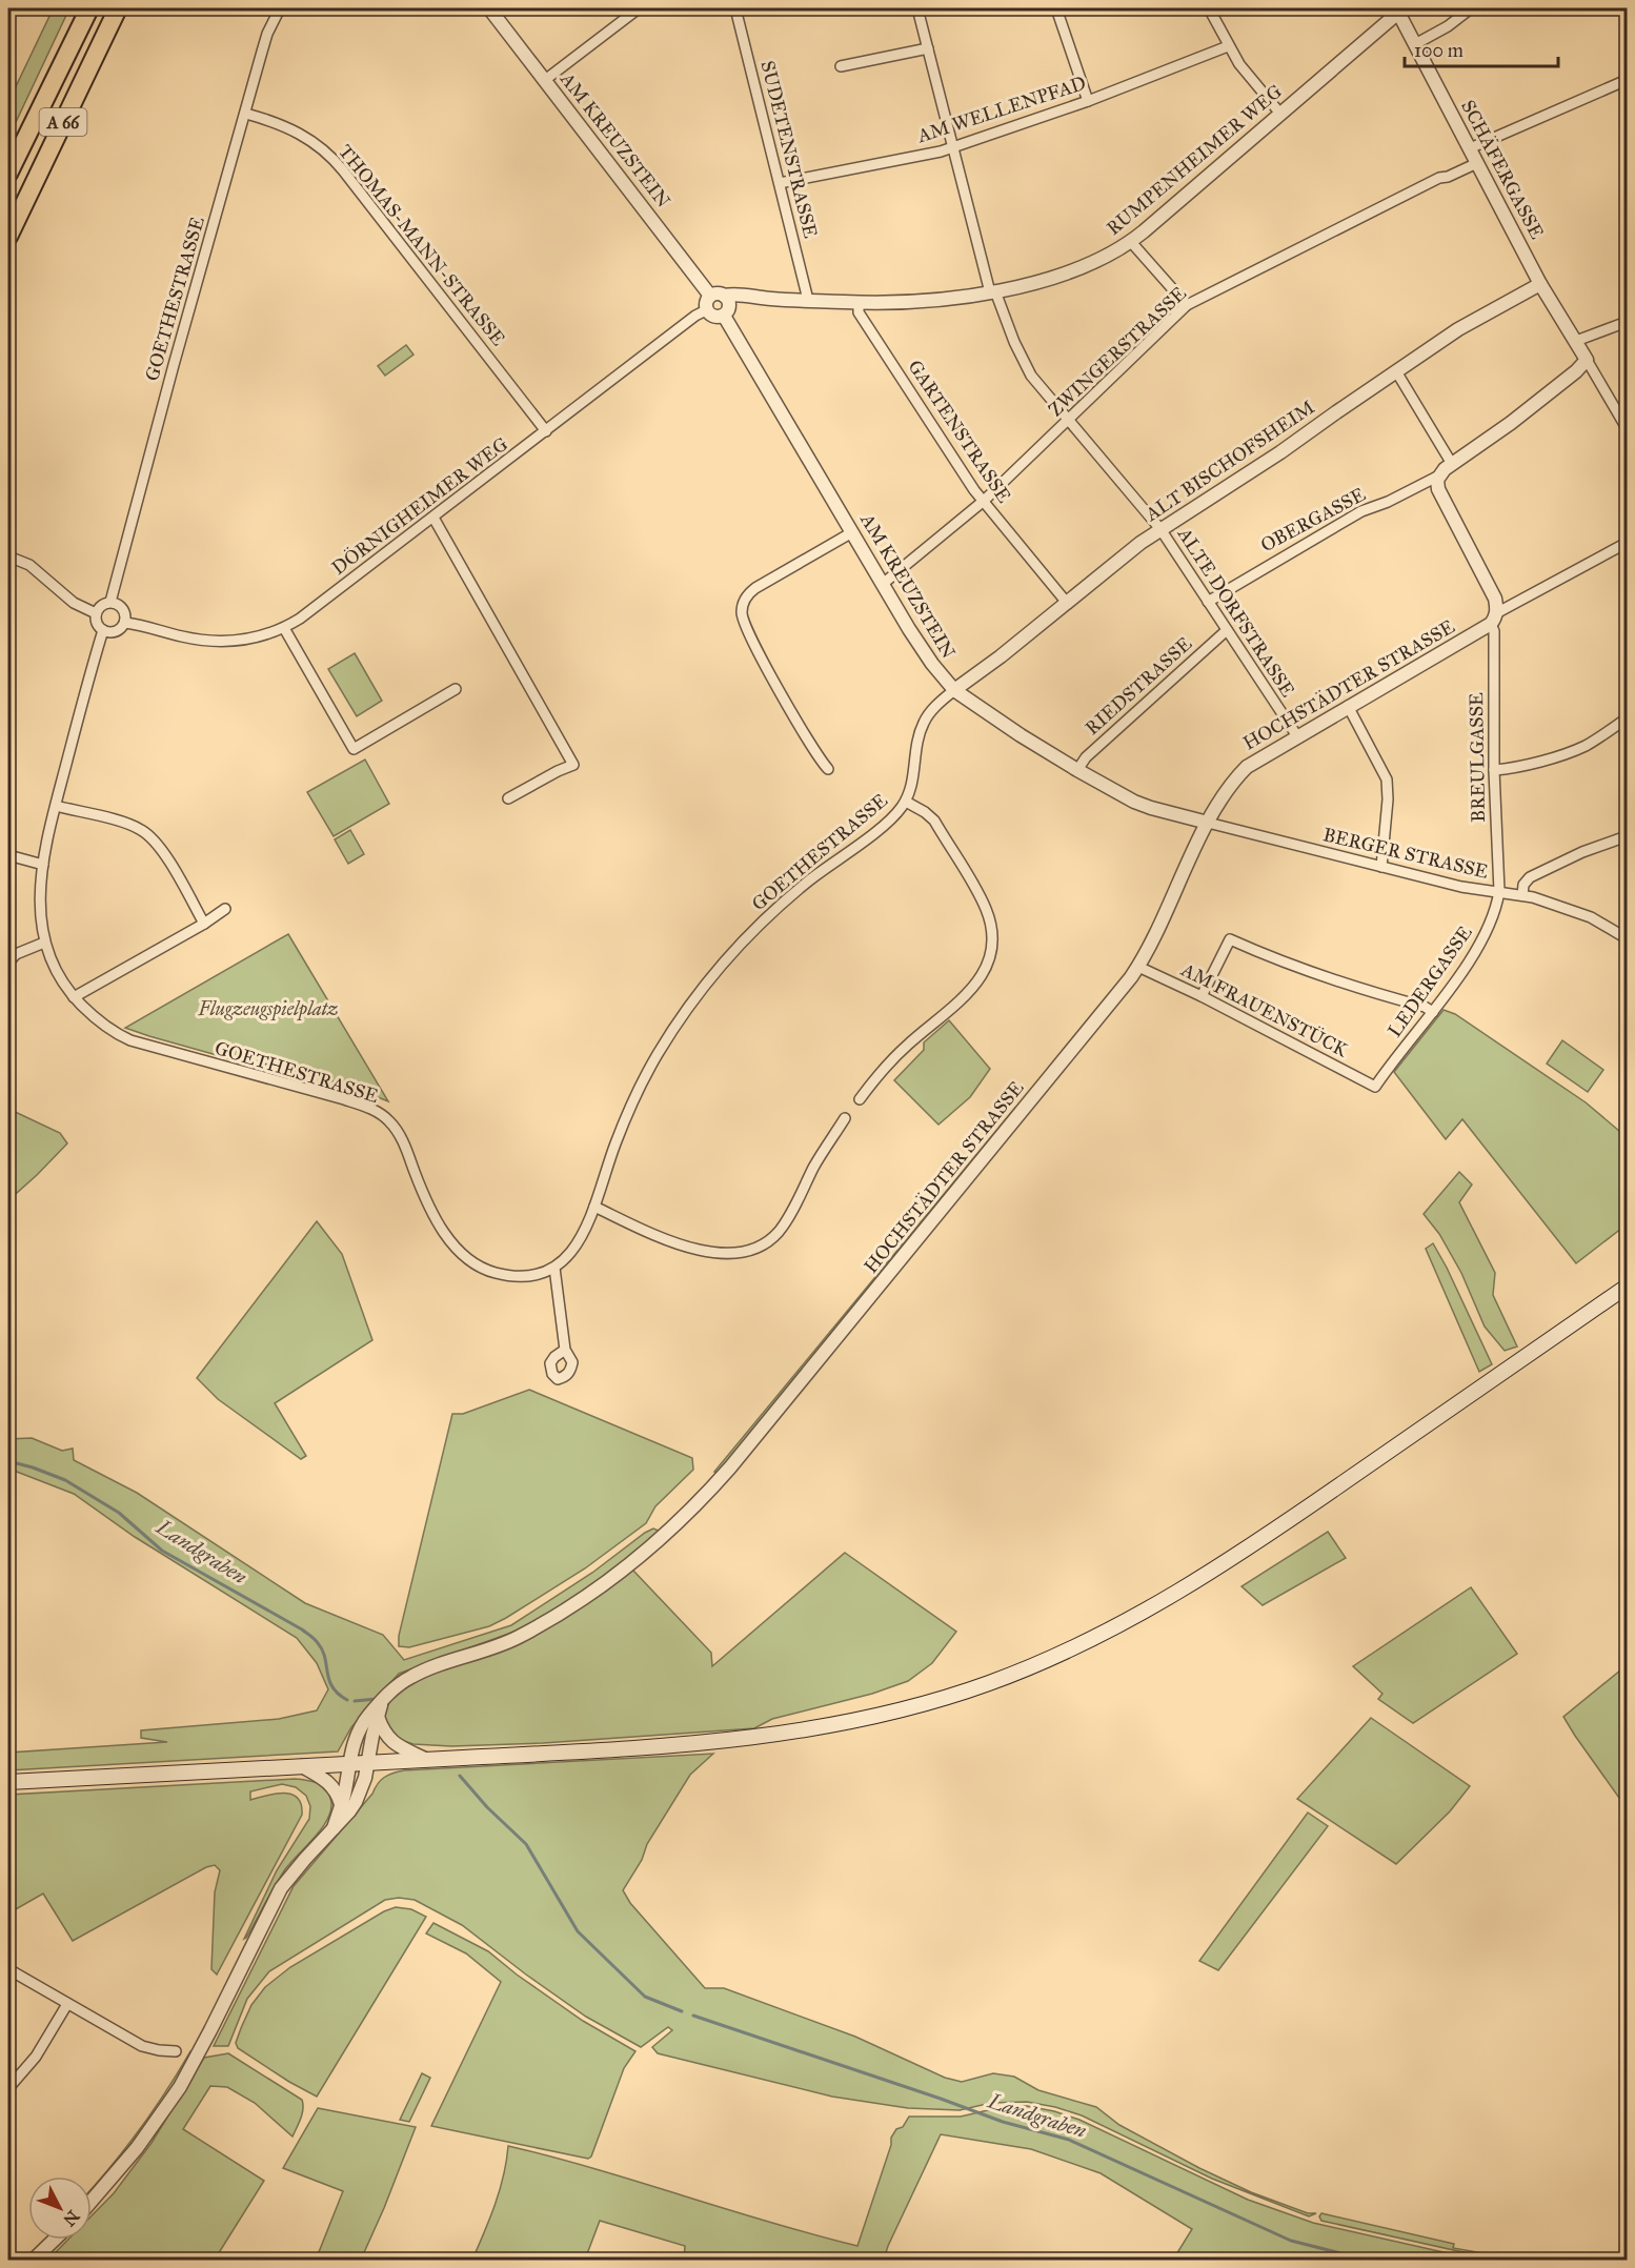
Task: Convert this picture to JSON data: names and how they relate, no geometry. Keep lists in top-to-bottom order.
{
  "streets": {
    "highway": ["A 66"],
    "street": [
      "AM WELLENPFAD",
      "AM KREUZSTEIN",
      "SUDETENSTRASSE",
      "RUMPENHEIMER WEG",
      "SCHÄFERGASSE",
      "THOMAS-MANN-STRASSE",
      "GOETHESTRASSE",
      "ZWINGERSTRASSE",
      "GARTENSTRASSE",
      "ALT BISCHOFSHEIM",
      "DÖRNIGHEIMER WEG",
      "OBERGASSE",
      "ALTE DORFSTRASSE",
      "HOCHSTÄDTER STRASSE",
      "RIEDSTRASSE",
      "BREULGASSE",
      "BERGER STRASSE",
      "LEDERGASSE",
      "AM FRAUENSTÜCK"
    ]
  },
  "crossings": [
    ["AM WELLENPFAD", "SUDETENSTRASSE"],
    ["AM WELLENPFAD", "ALTE DORFSTRASSE"],
    ["AM KREUZSTEIN", "RUMPENHEIMER WEG"],
    ["AM KREUZSTEIN", "GOETHESTRASSE"],
    ["AM KREUZSTEIN", "ZWINGERSTRASSE"],
    ["AM KREUZSTEIN", "ALT BISCHOFSHEIM"],
    ["AM KREUZSTEIN", "DÖRNIGHEIMER WEG"],
    ["AM KREUZSTEIN", "HOCHSTÄDTER STRASSE"],
    ["AM KREUZSTEIN", "RIEDSTRASSE"],
    ["AM KREUZSTEIN", "BERGER STRASSE"],
    ["SUDETENSTRASSE", "RUMPENHEIMER WEG"],
    ["RUMPENHEIMER WEG", "SCHÄFERGASSE"],
    ["RUMPENHEIMER WEG", "GARTENSTRASSE"],
    ["RUMPENHEIMER WEG", "DÖRNIGHEIMER WEG"],
    ["RUMPENHEIMER WEG", "ALTE DORFSTRASSE"],
    ["SCHÄFERGASSE", "ZWINGERSTRASSE"],
    ["SCHÄFERGASSE", "ALT BISCHOFSHEIM"],
    ["SCHÄFERGASSE", "OBERGASSE"],
    ["THOMAS-MANN-STRASSE", "GOETHESTRASSE"],
    ["THOMAS-MANN-STRASSE", "DÖRNIGHEIMER WEG"],
    ["GOETHESTRASSE", "ALT BISCHOFSHEIM"],
    ["GOETHESTRASSE", "DÖRNIGHEIMER WEG"],
    ["ZWINGERSTRASSE", "GARTENSTRASSE"],
    ["ZWINGERSTRASSE", "ALTE DORFSTRASSE"],
    ["GARTENSTRASSE", "ALT BISCHOFSHEIM"],
    ["ALT BISCHOFSHEIM", "ALTE DORFSTRASSE"],
    ["OBERGASSE", "ALTE DORFSTRASSE"],
    ["OBERGASSE", "BREULGASSE"],
    ["ALTE DORFSTRASSE", "HOCHSTÄDTER STRASSE"],
    ["ALTE DORFSTRASSE", "RIEDSTRASSE"],
    ["HOCHSTÄDTER STRASSE", "BREULGASSE"],
    ["HOCHSTÄDTER STRASSE", "BERGER STRASSE"],
    ["HOCHSTÄDTER STRASSE", "AM FRAUENSTÜCK"],
    ["BREULGASSE", "BERGER STRASSE"],
    ["BREULGASSE", "LEDERGASSE"],
    ["BERGER STRASSE", "LEDERGASSE"],
    ["LEDERGASSE", "AM FRAUENSTÜCK"]
  ],
  "water": ["Landgraben"],
  "parks": ["Flugzeugspielplatz"],
  "scale_bar": "100 m",
  "north": "bottom right"
}
